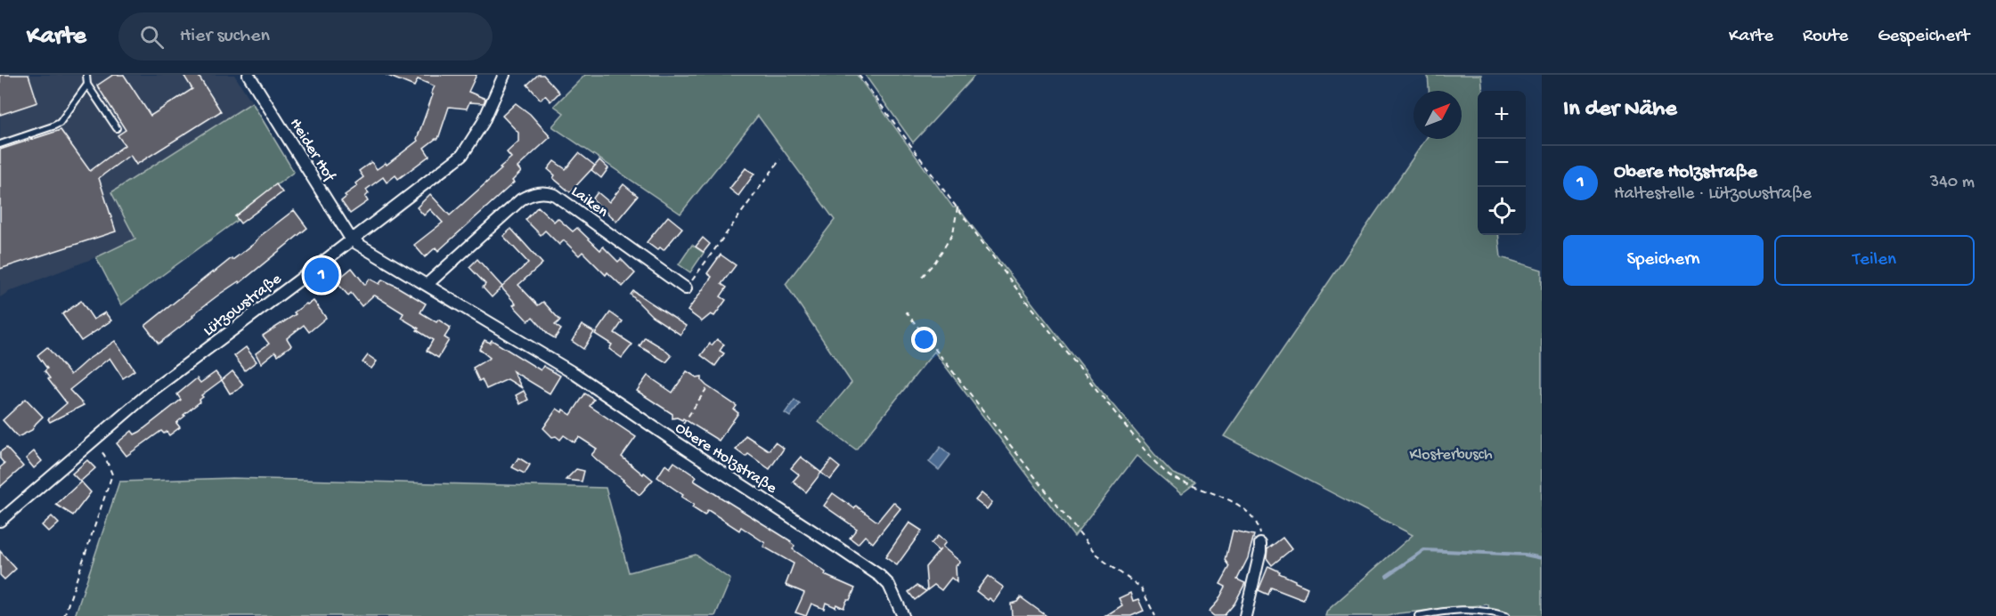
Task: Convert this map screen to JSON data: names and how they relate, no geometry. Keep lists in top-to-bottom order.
{
  "streets": {
    "street": [
      "Heider Hof",
      "Laiken",
      "Lützowstraße",
      "Obere Holzstraße"
    ]
  },
  "crossings": [
    ["Heider Hof", "Lützowstraße"],
    ["Heider Hof", "Obere Holzstraße"],
    ["Laiken", "Obere Holzstraße"],
    ["Lützowstraße", "Obere Holzstraße"]
  ],
  "parks": ["Klosterbusch"],
  "north": "top right",
  "page": {
    "header": "Karte",
    "search": "Hier suchen",
    "nav": ["Karte", "Route", "Gespeichert"],
    "heading": "In der Nähe",
    "map_buttons": ["+", "−"],
    "list": [
      {
        "mark": "1",
        "name": "Obere Holzstraße",
        "note": "Haltestelle · Lützowstraße",
        "value": "340 m"
      }
    ],
    "buttons": ["Speichern", "Teilen"],
    "pins": "1"
  }
}
